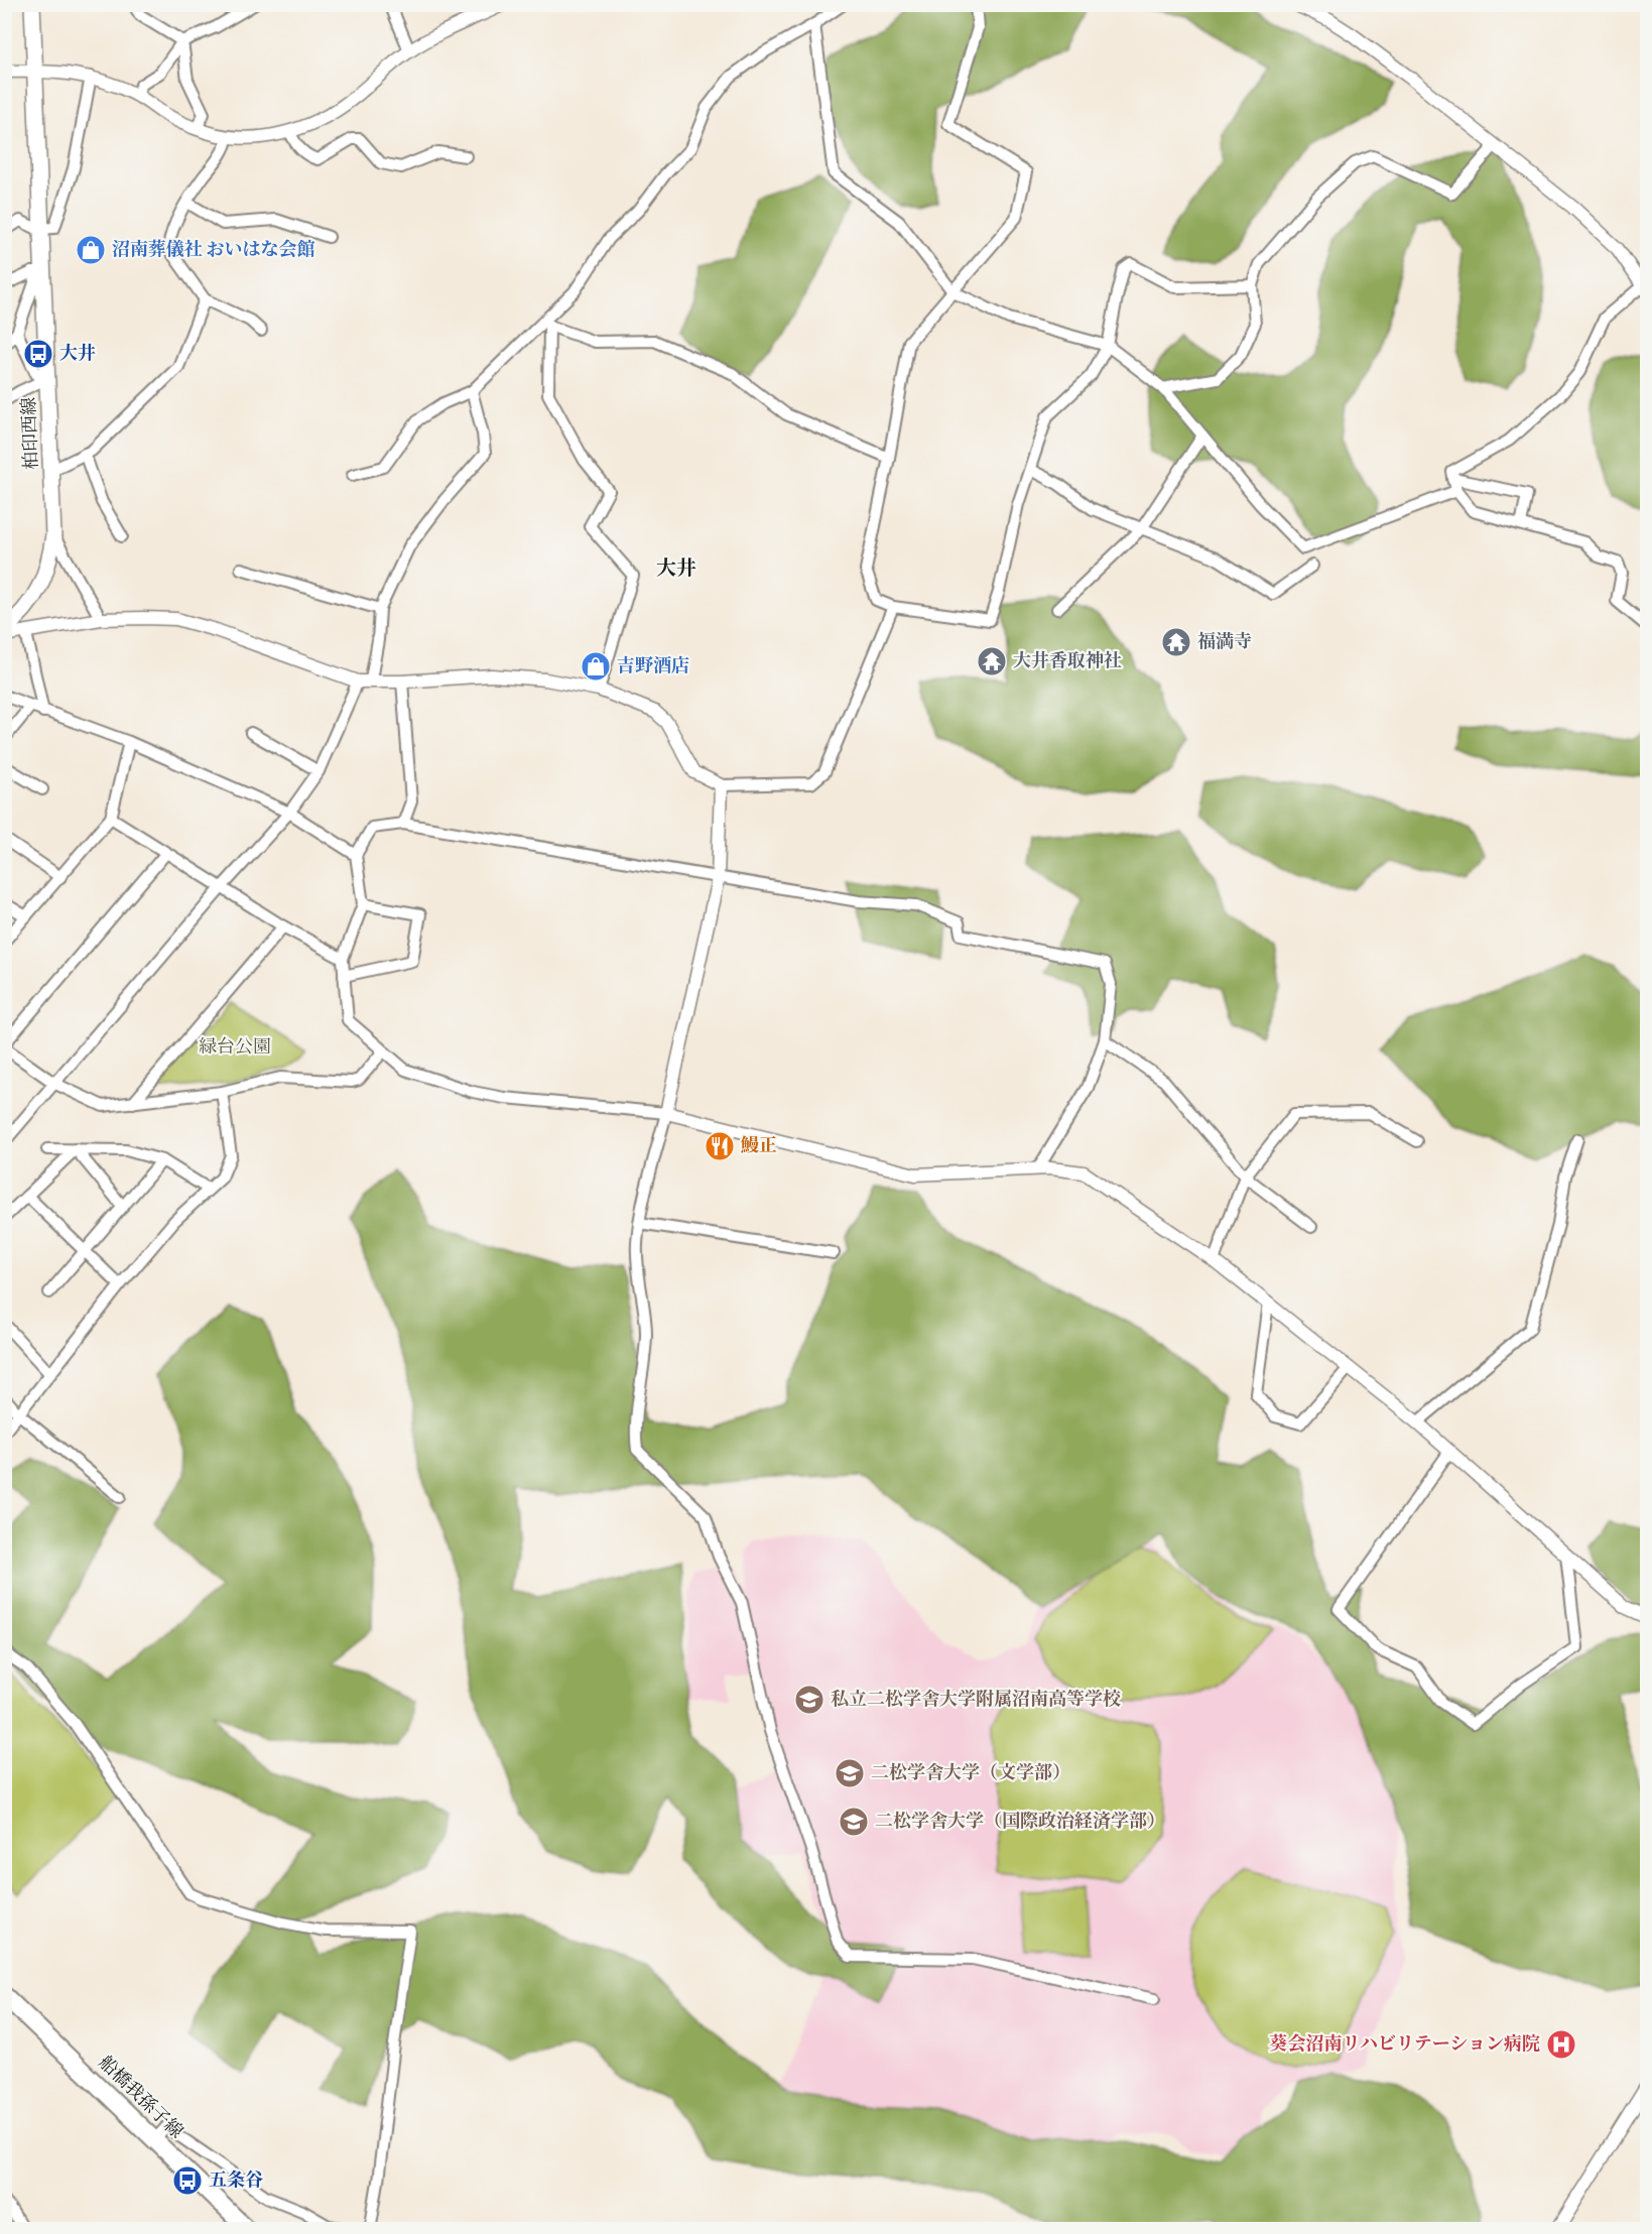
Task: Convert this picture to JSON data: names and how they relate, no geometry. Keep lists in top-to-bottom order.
{
  "streets": {
    "main road": ["柏印西線", "船橋我孫子線"]
  },
  "districts": ["大井"],
  "parks": ["緑台公園"],
  "places": {
    "shop": ["沼南葬儀社 おいはな会館", "吉野酒店"],
    "bus stop": ["大井", "五条谷"],
    "temple": ["福満寺", "大井香取神社"],
    "restaurant": ["鰻正"],
    "school or university": ["私立二松学舎大学附属沼南高等学校", "二松学舎大学（文学部）", "二松学舎大学（国際政治経済学部）"],
    "hospital": ["葵会沼南リハビリテーション病院"]
  }
}
